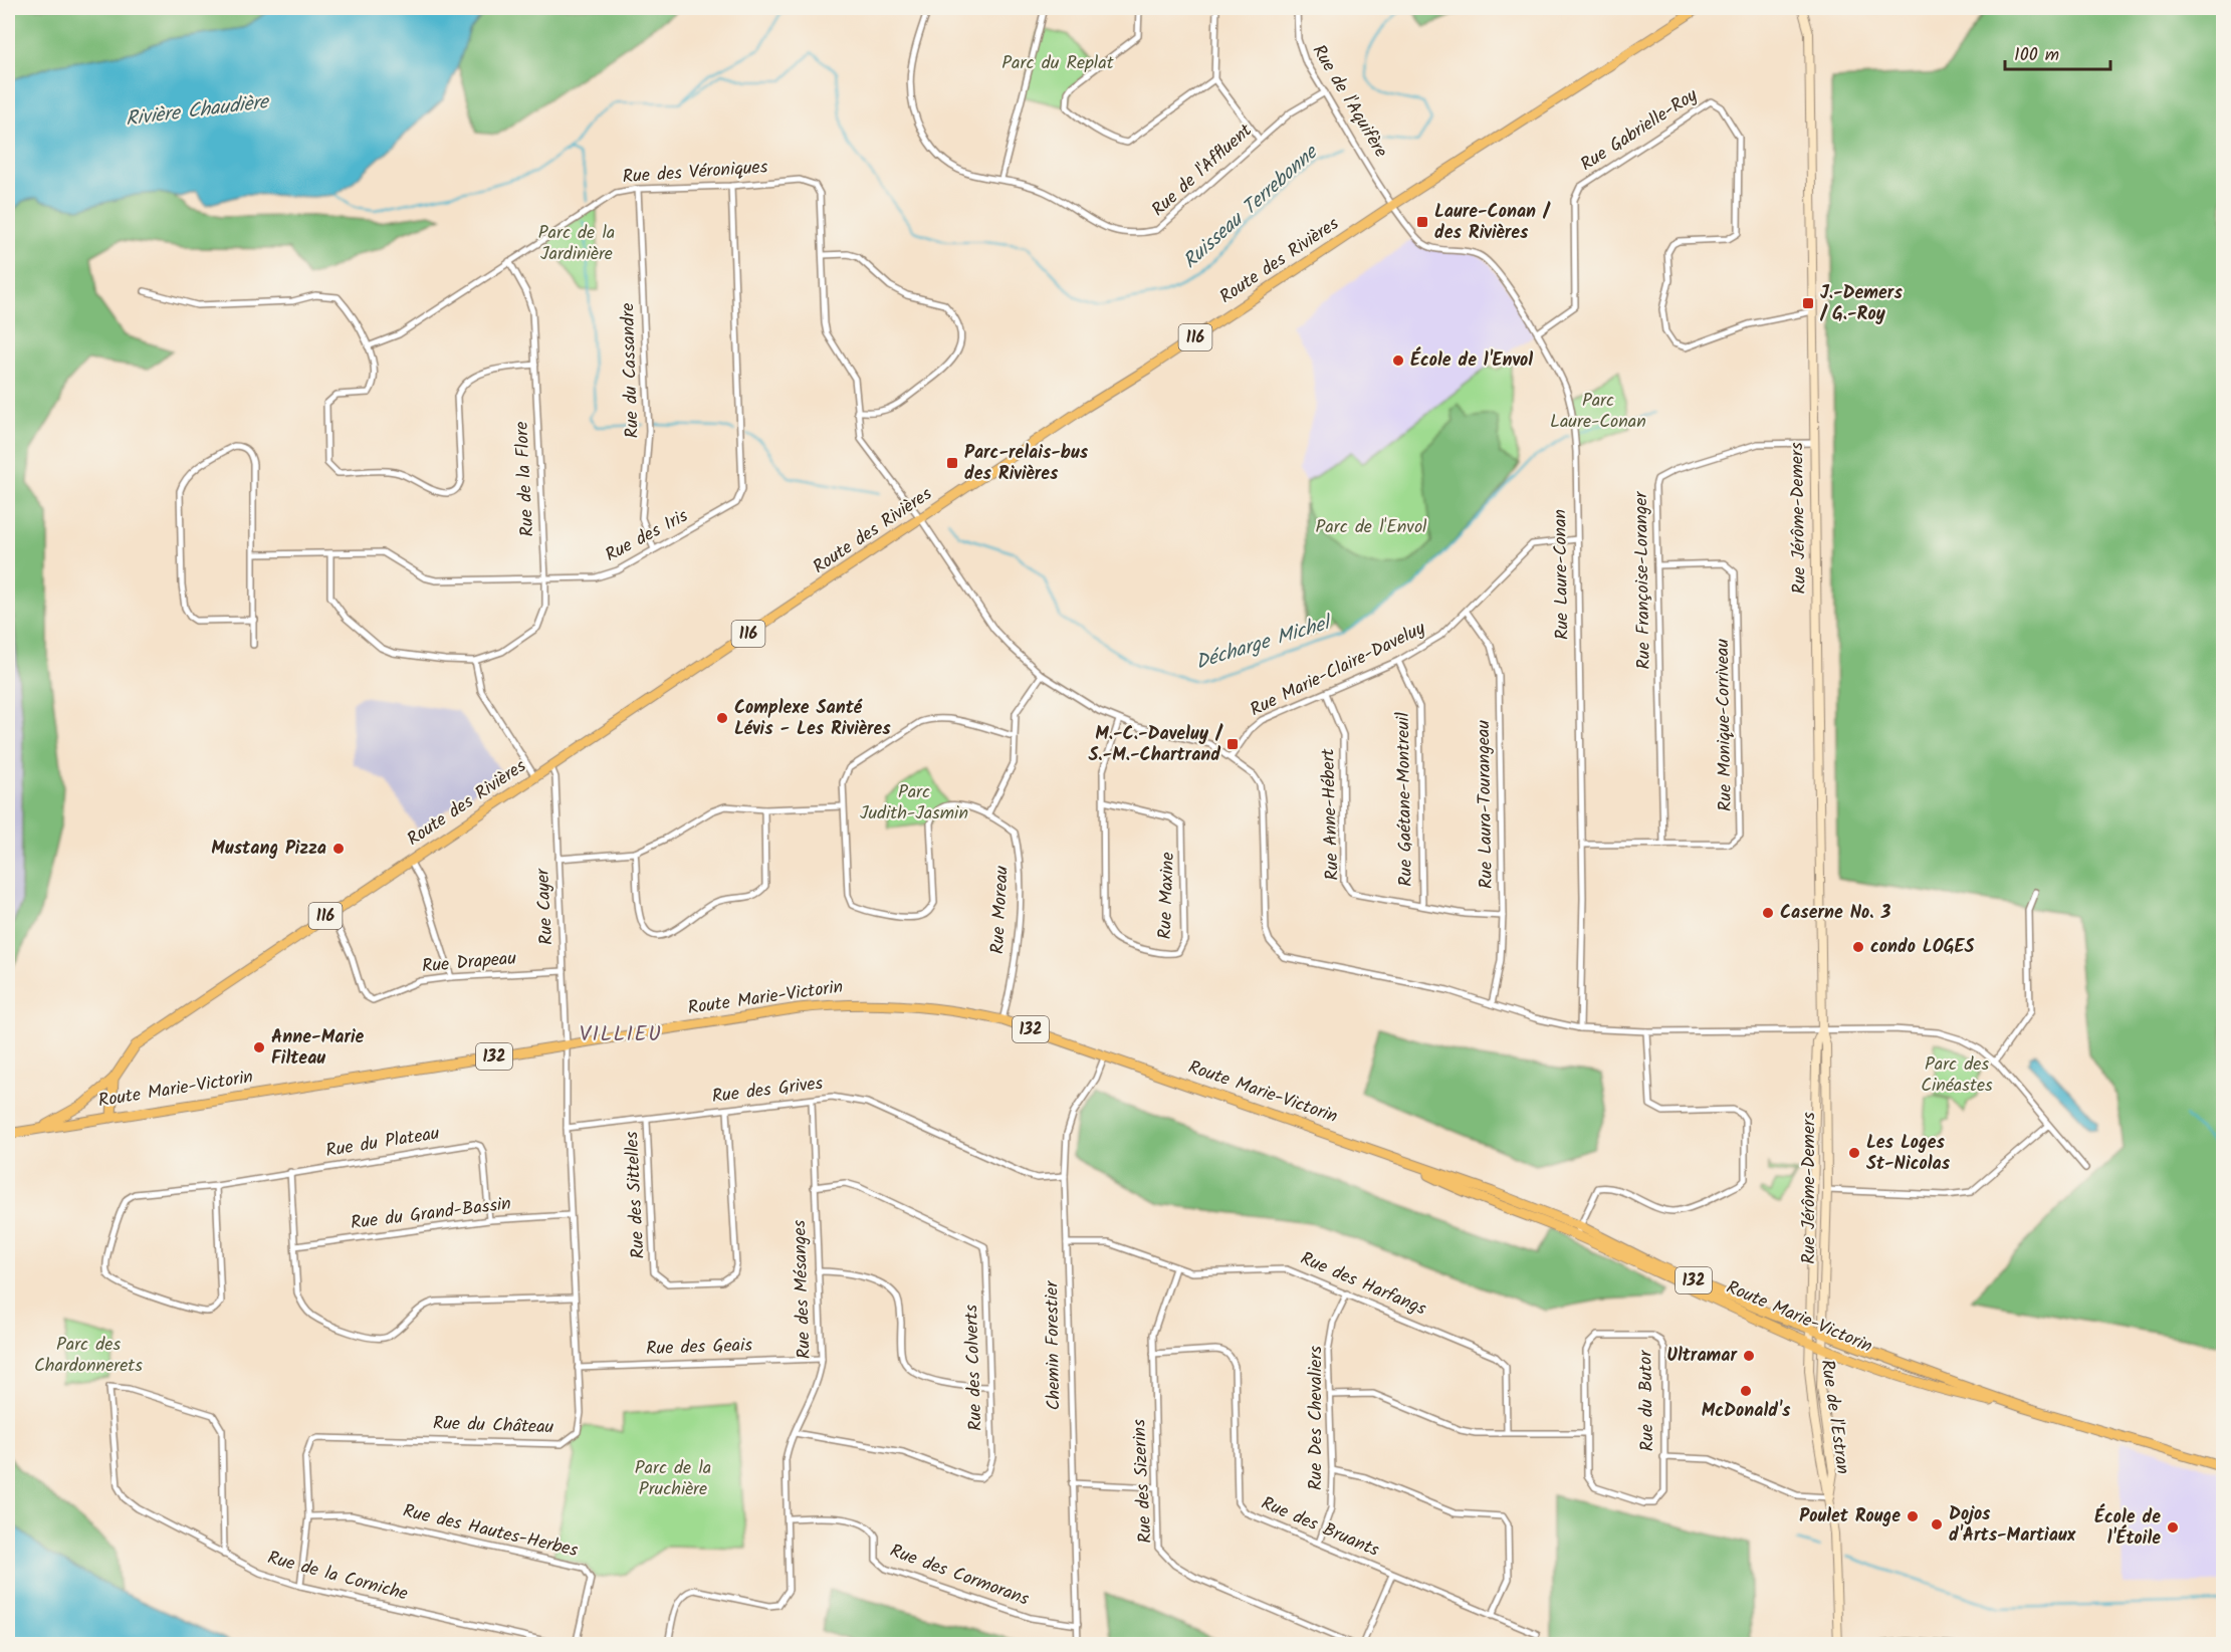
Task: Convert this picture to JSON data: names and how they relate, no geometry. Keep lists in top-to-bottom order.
{
  "streets": {
    "main road": [
      "Route des Rivières",
      "116",
      "Route Marie-Victorin",
      "132"
    ],
    "street": [
      "Rue de l'Aquifère",
      "Rue Gabrielle-Roy",
      "Rue de l'Affluent",
      "Rue des Véroniques",
      "Rue du Cassandre",
      "Rue de la Flore",
      "Rue Jérôme-Demers",
      "Rue des Iris",
      "Rue Laure-Conan",
      "Rue Françoise-Loranger",
      "Rue Marie-Claire-Daveluy",
      "Rue Monique-Corriveau",
      "Rue Gaétane-Montreuil",
      "Rue Laura-Tourangeau",
      "Rue Anne-Hébert",
      "Rue Maxine",
      "Rue Cayer",
      "Rue Moreau",
      "Rue Drapeau",
      "Rue des Grives",
      "Rue du Plateau",
      "Rue des Sittelles",
      "Rue du Grand-Bassin",
      "Rue des Harfangs",
      "Rue des Mésanges",
      "Chemin Forestier",
      "Rue des Geais",
      "Rue des Colverts",
      "Rue du Butor",
      "Rue de l'Estran",
      "Rue Des Chevaliers",
      "Rue du Château",
      "Rue des Sizerins",
      "Rue des Bruants",
      "Rue des Hautes-Herbes",
      "Rue des Cormorans",
      "Rue de la Corniche"
    ]
  },
  "crossings": [
    ["Rue de l'Aquifère", "Rue de l'Affluent"],
    ["Rue de l'Aquifère", "Route des Rivières"],
    ["Rue de l'Aquifère", "Rue Laure-Conan"],
    ["Rue Gabrielle-Roy", "Rue Jérôme-Demers"],
    ["Rue Gabrielle-Roy", "Rue Laure-Conan"],
    ["Rue des Véroniques", "Rue du Cassandre"],
    ["Rue des Véroniques", "Rue de la Flore"],
    ["Rue des Véroniques", "Rue des Iris"],
    ["Route des Rivières", "Rue Laure-Conan"],
    ["Route des Rivières", "Rue Cayer"],
    ["Route des Rivières", "Rue Drapeau"],
    ["Route des Rivières", "Route Marie-Victorin"],
    ["Rue du Cassandre", "Rue des Iris"],
    ["Rue de la Flore", "Rue des Iris"],
    ["Rue Jérôme-Demers", "Rue Françoise-Loranger"],
    ["Rue Jérôme-Demers", "Route Marie-Victorin"],
    ["Rue Jérôme-Demers", "Rue de l'Estran"],
    ["Rue Laure-Conan", "Rue Marie-Claire-Daveluy"],
    ["Rue Laure-Conan", "Rue Monique-Corriveau"],
    ["Rue Françoise-Loranger", "Rue Monique-Corriveau"],
    ["Rue Marie-Claire-Daveluy", "Rue Gaétane-Montreuil"],
    ["Rue Marie-Claire-Daveluy", "Rue Laura-Tourangeau"],
    ["Rue Marie-Claire-Daveluy", "Rue Anne-Hébert"],
    ["Rue Gaétane-Montreuil", "Rue Anne-Hébert"],
    ["Rue Laura-Tourangeau", "Rue Anne-Hébert"],
    ["Rue Cayer", "Rue Drapeau"],
    ["Rue Cayer", "Route Marie-Victorin"],
    ["Rue Cayer", "Rue du Château"],
    ["Rue Moreau", "Route Marie-Victorin"],
    ["Route Marie-Victorin", "Chemin Forestier"],
    ["Route Marie-Victorin", "Rue de l'Estran"],
    ["Route Marie-Victorin", "Rue du Château"],
    ["Rue des Grives", "Rue des Sittelles"],
    ["Rue des Grives", "Rue des Mésanges"],
    ["Rue des Grives", "Chemin Forestier"],
    ["Rue des Grives", "Rue du Château"],
    ["Rue du Plateau", "Rue du Grand-Bassin"],
    ["Rue du Grand-Bassin", "Rue du Château"],
    ["Rue des Harfangs", "Chemin Forestier"],
    ["Rue des Harfangs", "Rue Des Chevaliers"],
    ["Rue des Harfangs", "Rue des Sizerins"],
    ["Rue des Mésanges", "Rue des Geais"],
    ["Rue des Mésanges", "Rue des Colverts"],
    ["Rue des Mésanges", "Rue des Cormorans"],
    ["Chemin Forestier", "Rue des Cormorans"],
    ["Rue des Geais", "Rue du Château"],
    ["Rue Des Chevaliers", "Rue des Bruants"],
    ["Rue du Château", "Rue des Hautes-Herbes"],
    ["Rue du Château", "Rue de la Corniche"],
    ["Rue des Sizerins", "Rue des Bruants"]
  ],
  "districts": ["VILLIEU"],
  "water": ["Rivière Chaudière", "Ruisseau Terrebonne", "Décharge Michel"],
  "parks": [
    "Parc du Replat",
    "Parc de la Jardinière",
    "Parc Laure-Conan",
    "Parc de l'Envol",
    "Parc Judith-Jasmin",
    "Parc des Cinéastes",
    "Parc des Chardonnerets",
    "Parc de la Pruchière"
  ],
  "places": {
    "transit": [
      "Laure-Conan / des Rivières",
      "J.-Demers / G.-Roy",
      "Parc-relais-bus des Rivières",
      "M.-C.-Daveluy / S.-M.-Chartrand"
    ],
    "other": [
      "École de l'Envol",
      "Complexe Santé Lévis - Les Rivières",
      "Mustang Pizza",
      "Caserne No. 3",
      "condo LOGES",
      "Anne-Marie Filteau",
      "Les Loges St-Nicolas",
      "Ultramar",
      "McDonald's",
      "Poulet Rouge",
      "Dojos d'Arts-Martiaux",
      "École de l'Étoile"
    ]
  },
  "scale_bar": "100 m"
}
